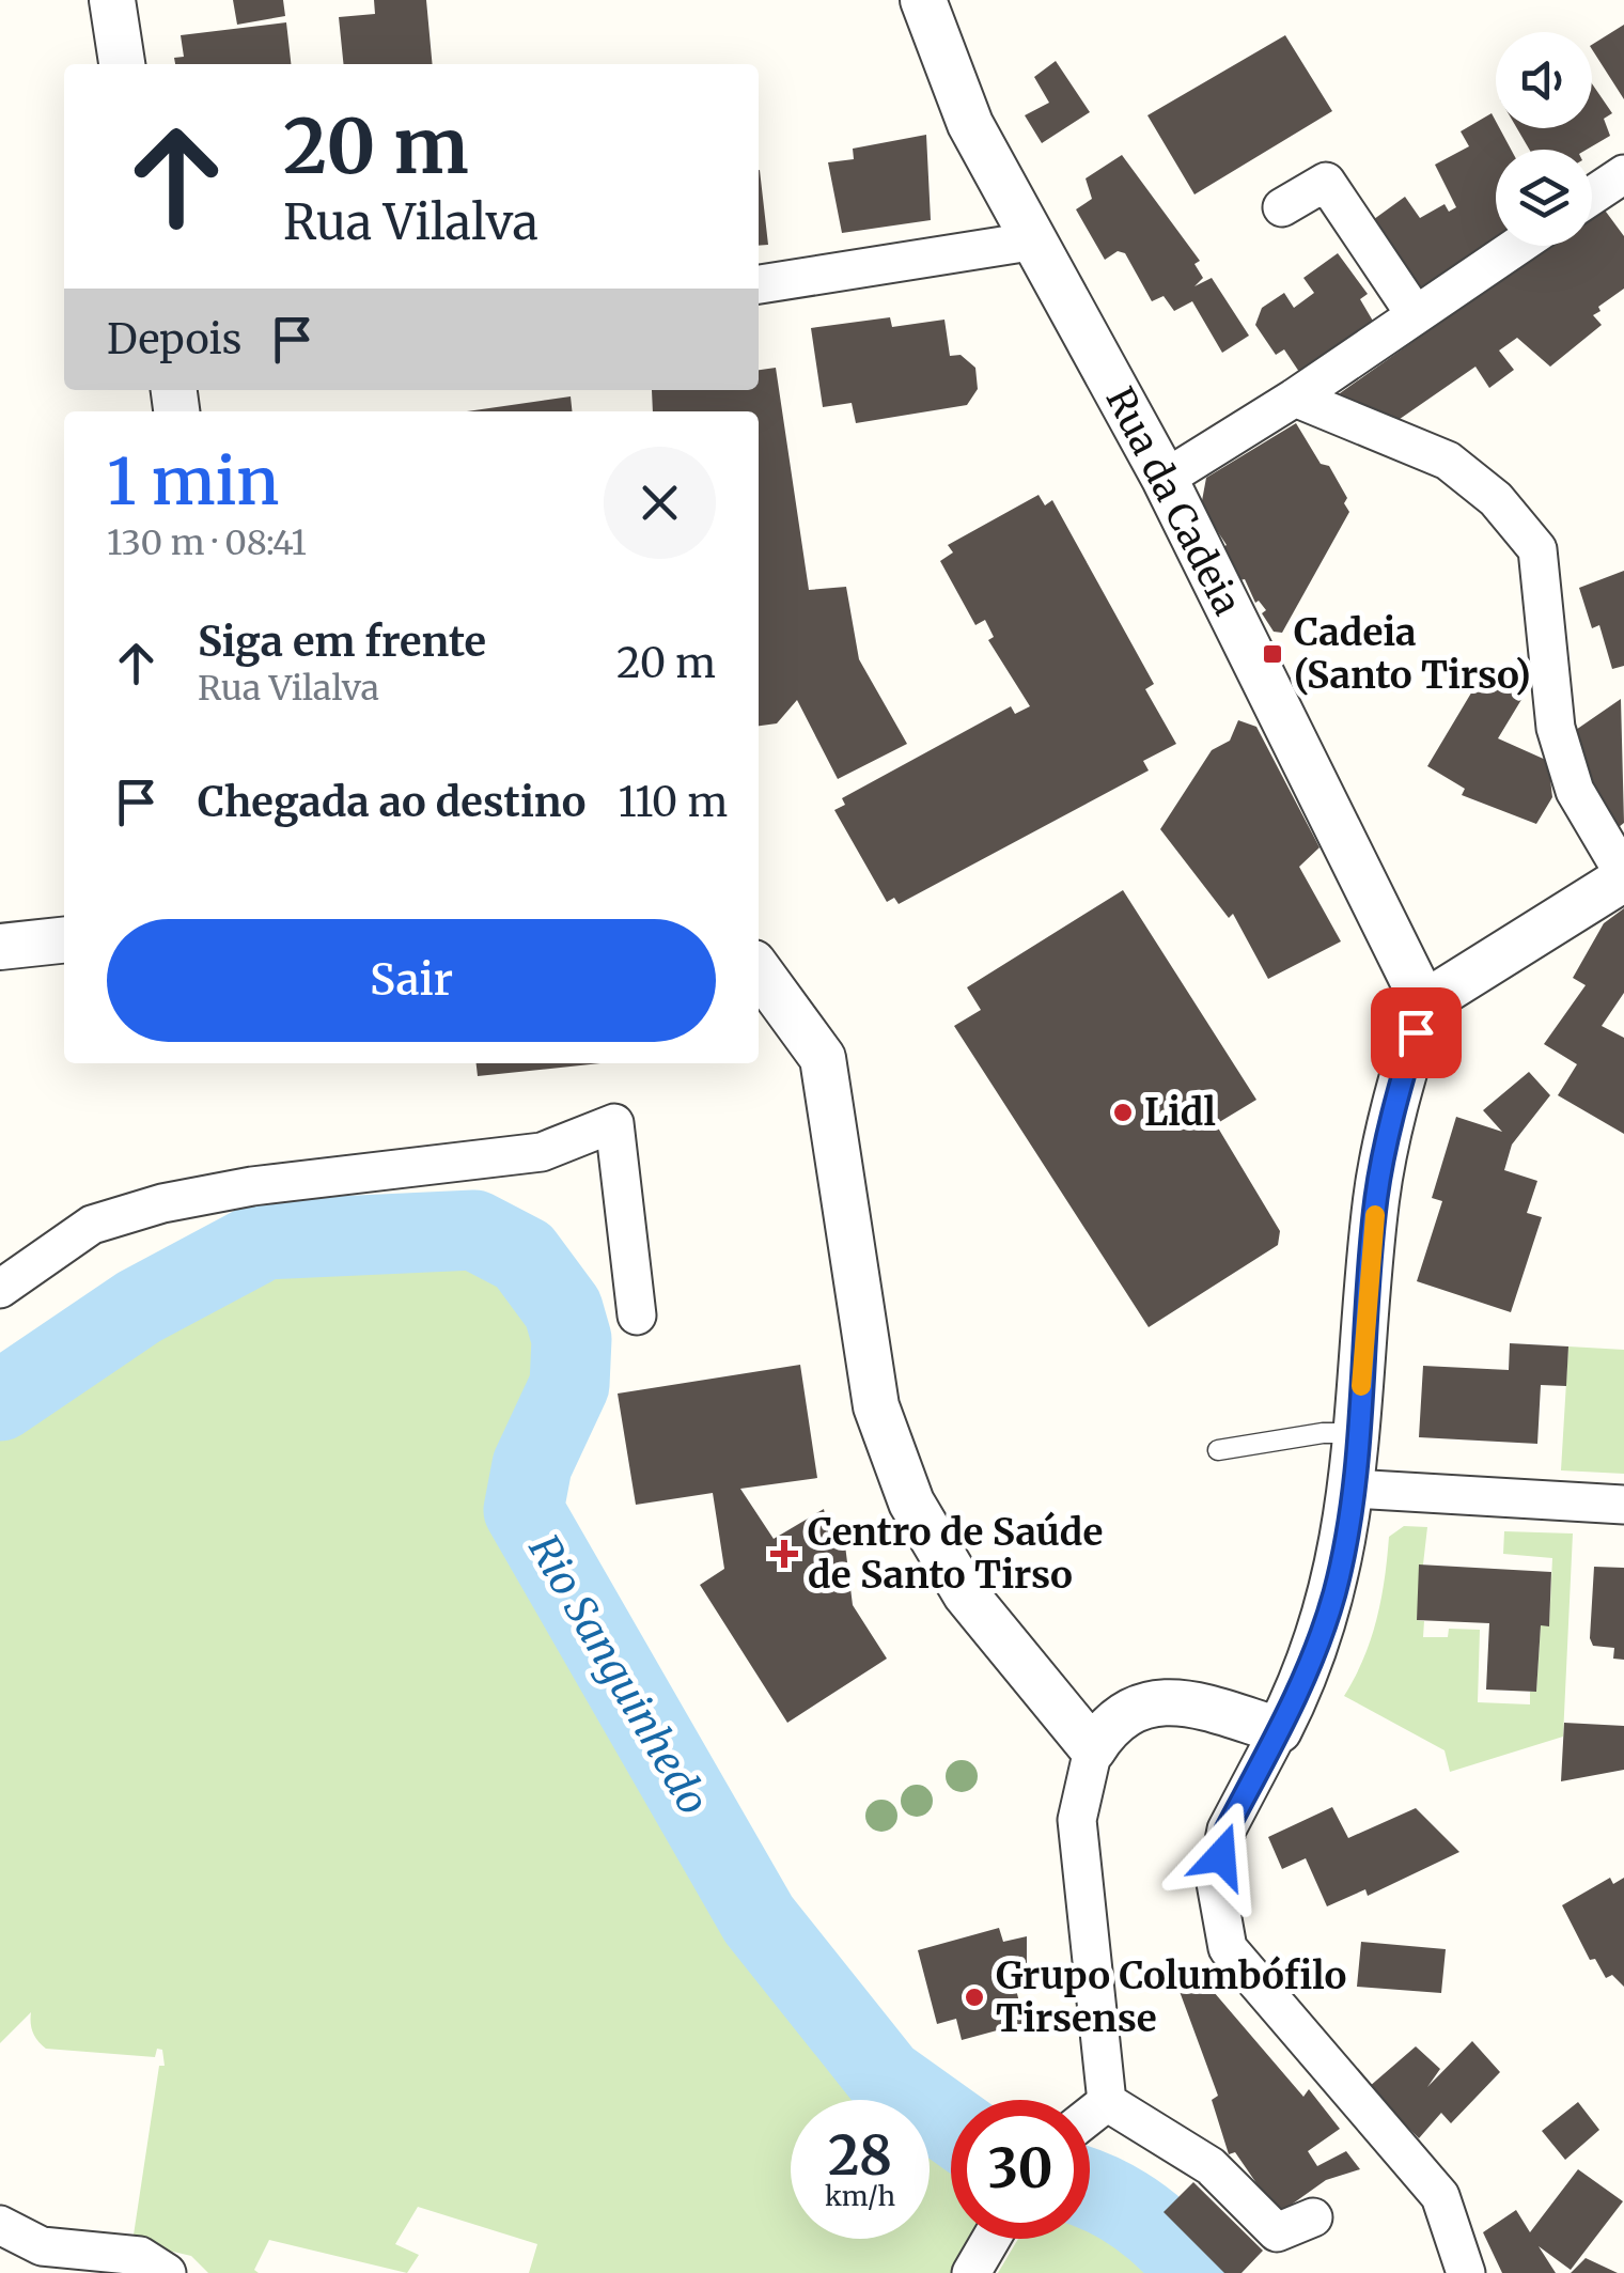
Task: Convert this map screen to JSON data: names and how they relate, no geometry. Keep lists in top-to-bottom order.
{
  "streets": {
    "street": ["Rua da Cadeia"]
  },
  "water": ["Rio Sanguinhedo"],
  "places": {
    "transit": ["Cadeia (Santo Tirso)"],
    "other": ["Lidl", "Grupo Columbófilo Tirsense"],
    "health": ["Centro de Saúde de Santo Tirso"]
  },
  "page": {
    "turn": ["20 m", "Rua Vilalva"],
    "then": "Depois",
    "heading": ["1 min", "130 m · 08:41"],
    "list": [
      {
        "name": "Siga em frente",
        "note": "Rua Vilalva",
        "value": "20 m"
      },
      {
        "name": "Chegada ao destino",
        "value": "110 m"
      }
    ],
    "buttons": "Sair",
    "speed": "28 km/h",
    "limit": "30"
  }
}
